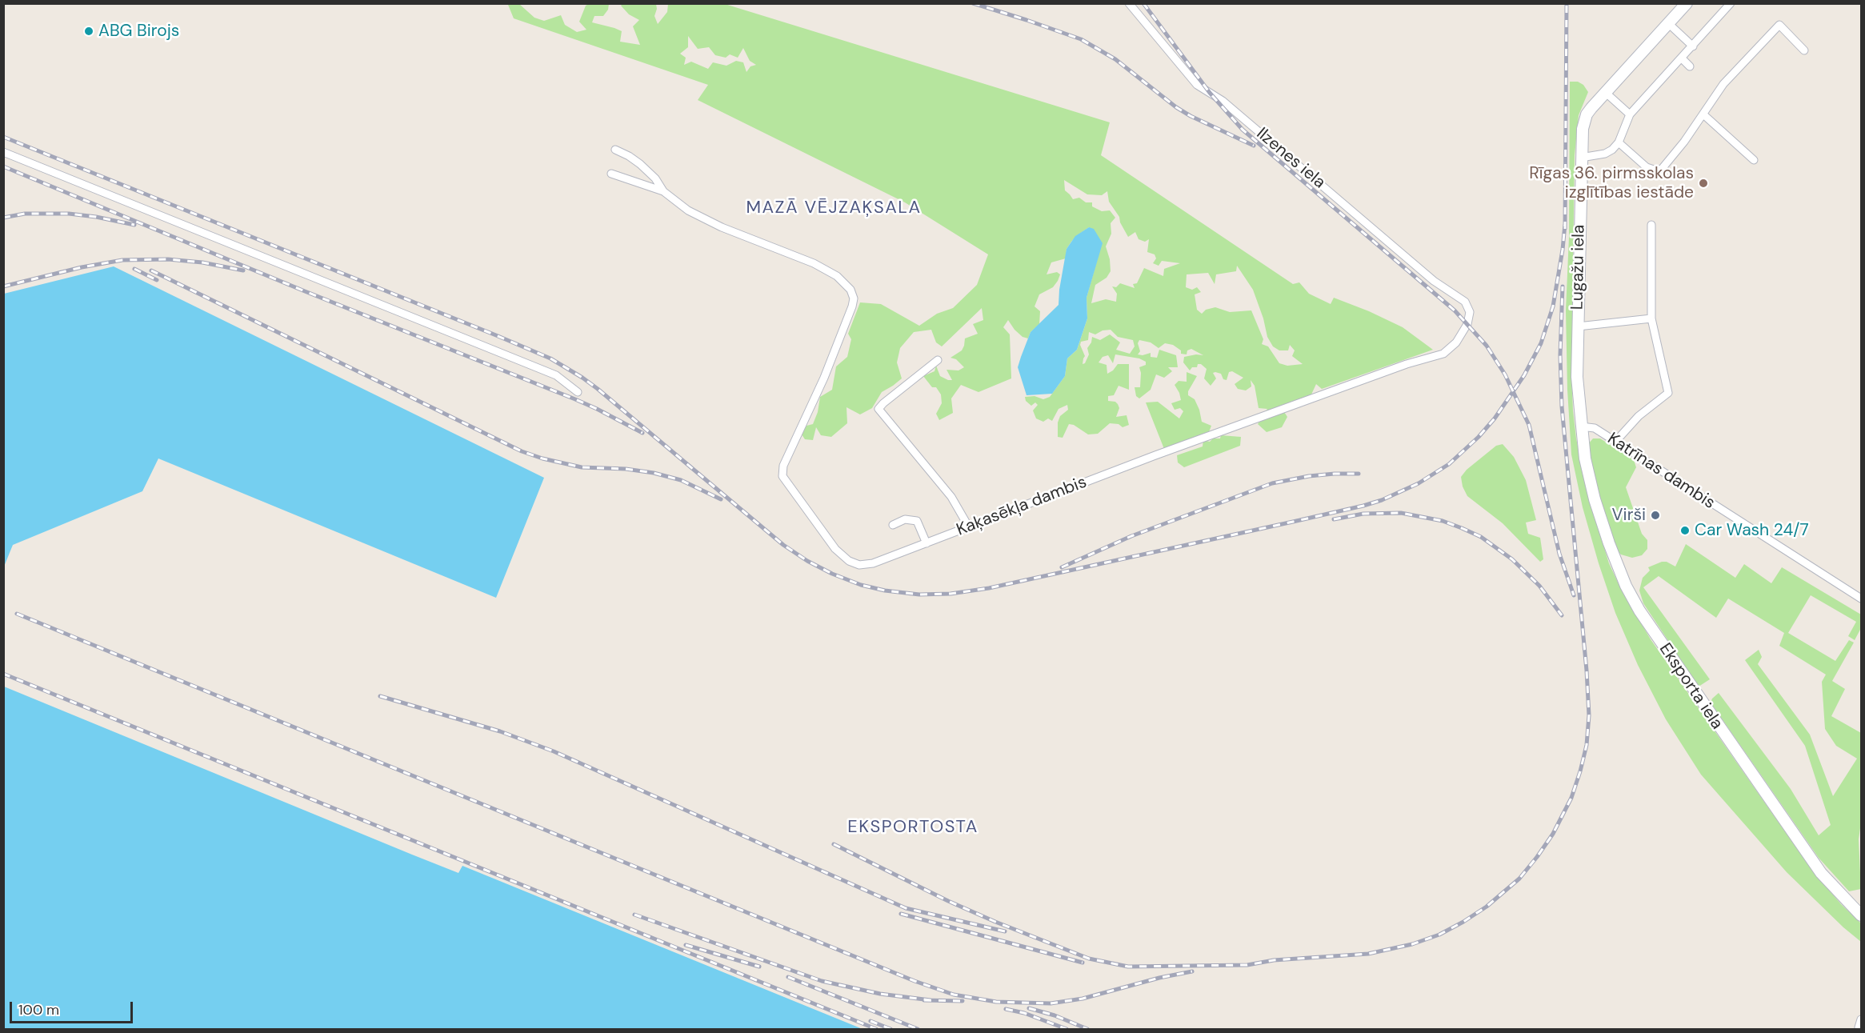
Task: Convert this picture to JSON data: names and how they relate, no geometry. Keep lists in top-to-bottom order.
{
  "streets": {
    "street": [
      "Ilzenes iela",
      "Lugažu iela",
      "Katrīnas dambis",
      "Kaķasēkļa dambis",
      "Eksporta iela"
    ]
  },
  "crossings": [
    ["Ilzenes iela", "Kaķasēkļa dambis"],
    ["Lugažu iela", "Katrīnas dambis"],
    ["Lugažu iela", "Eksporta iela"],
    ["Katrīnas dambis", "Eksporta iela"]
  ],
  "districts": ["MAZĀ VĒJZAĶSALA", "EKSPORTOSTA"],
  "places": [
    "ABG Birojs",
    "Rīgas 36. pirmsskolas izglītības iestāde",
    "Virši",
    "Car Wash 24/7"
  ],
  "scale_bar": "100 m"
}
